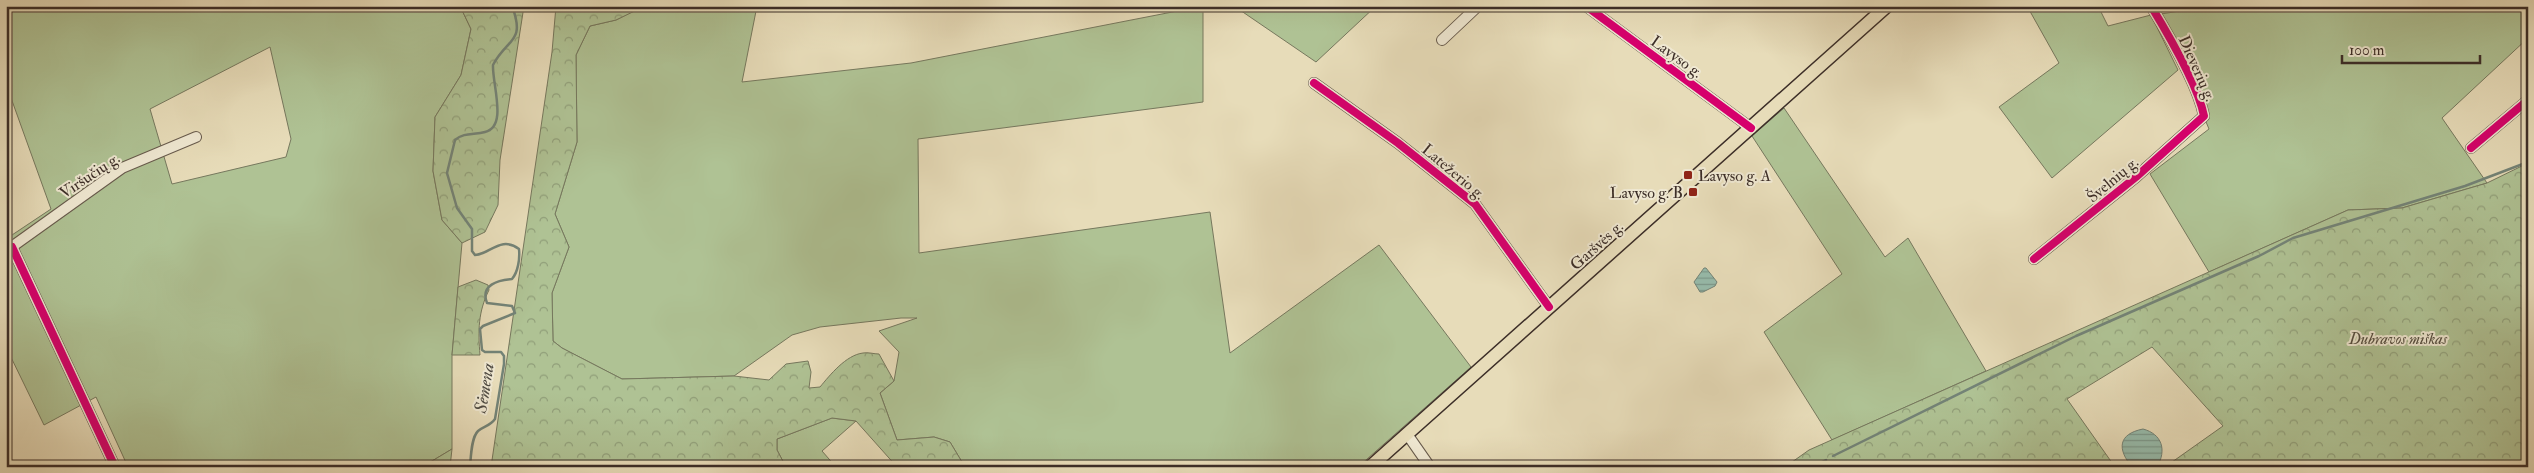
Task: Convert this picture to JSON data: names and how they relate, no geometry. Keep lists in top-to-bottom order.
{
  "streets": {
    "main road": ["Garšvės g."],
    "street": [
      "Lavyso g.",
      "Dieverių g.",
      "Latežerio g.",
      "Viršučių g.",
      "Švelnių g."
    ]
  },
  "crossings": [
    ["Lavyso g.", "Garšvės g."],
    ["Dieverių g.", "Švelnių g."],
    ["Latežerio g.", "Garšvės g."]
  ],
  "water": ["Sėmena"],
  "parks": ["Dubravos miškas"],
  "places": {
    "transit": ["Lavyso g. A", "Lavyso g. B"]
  },
  "scale_bar": "100 m"
}
